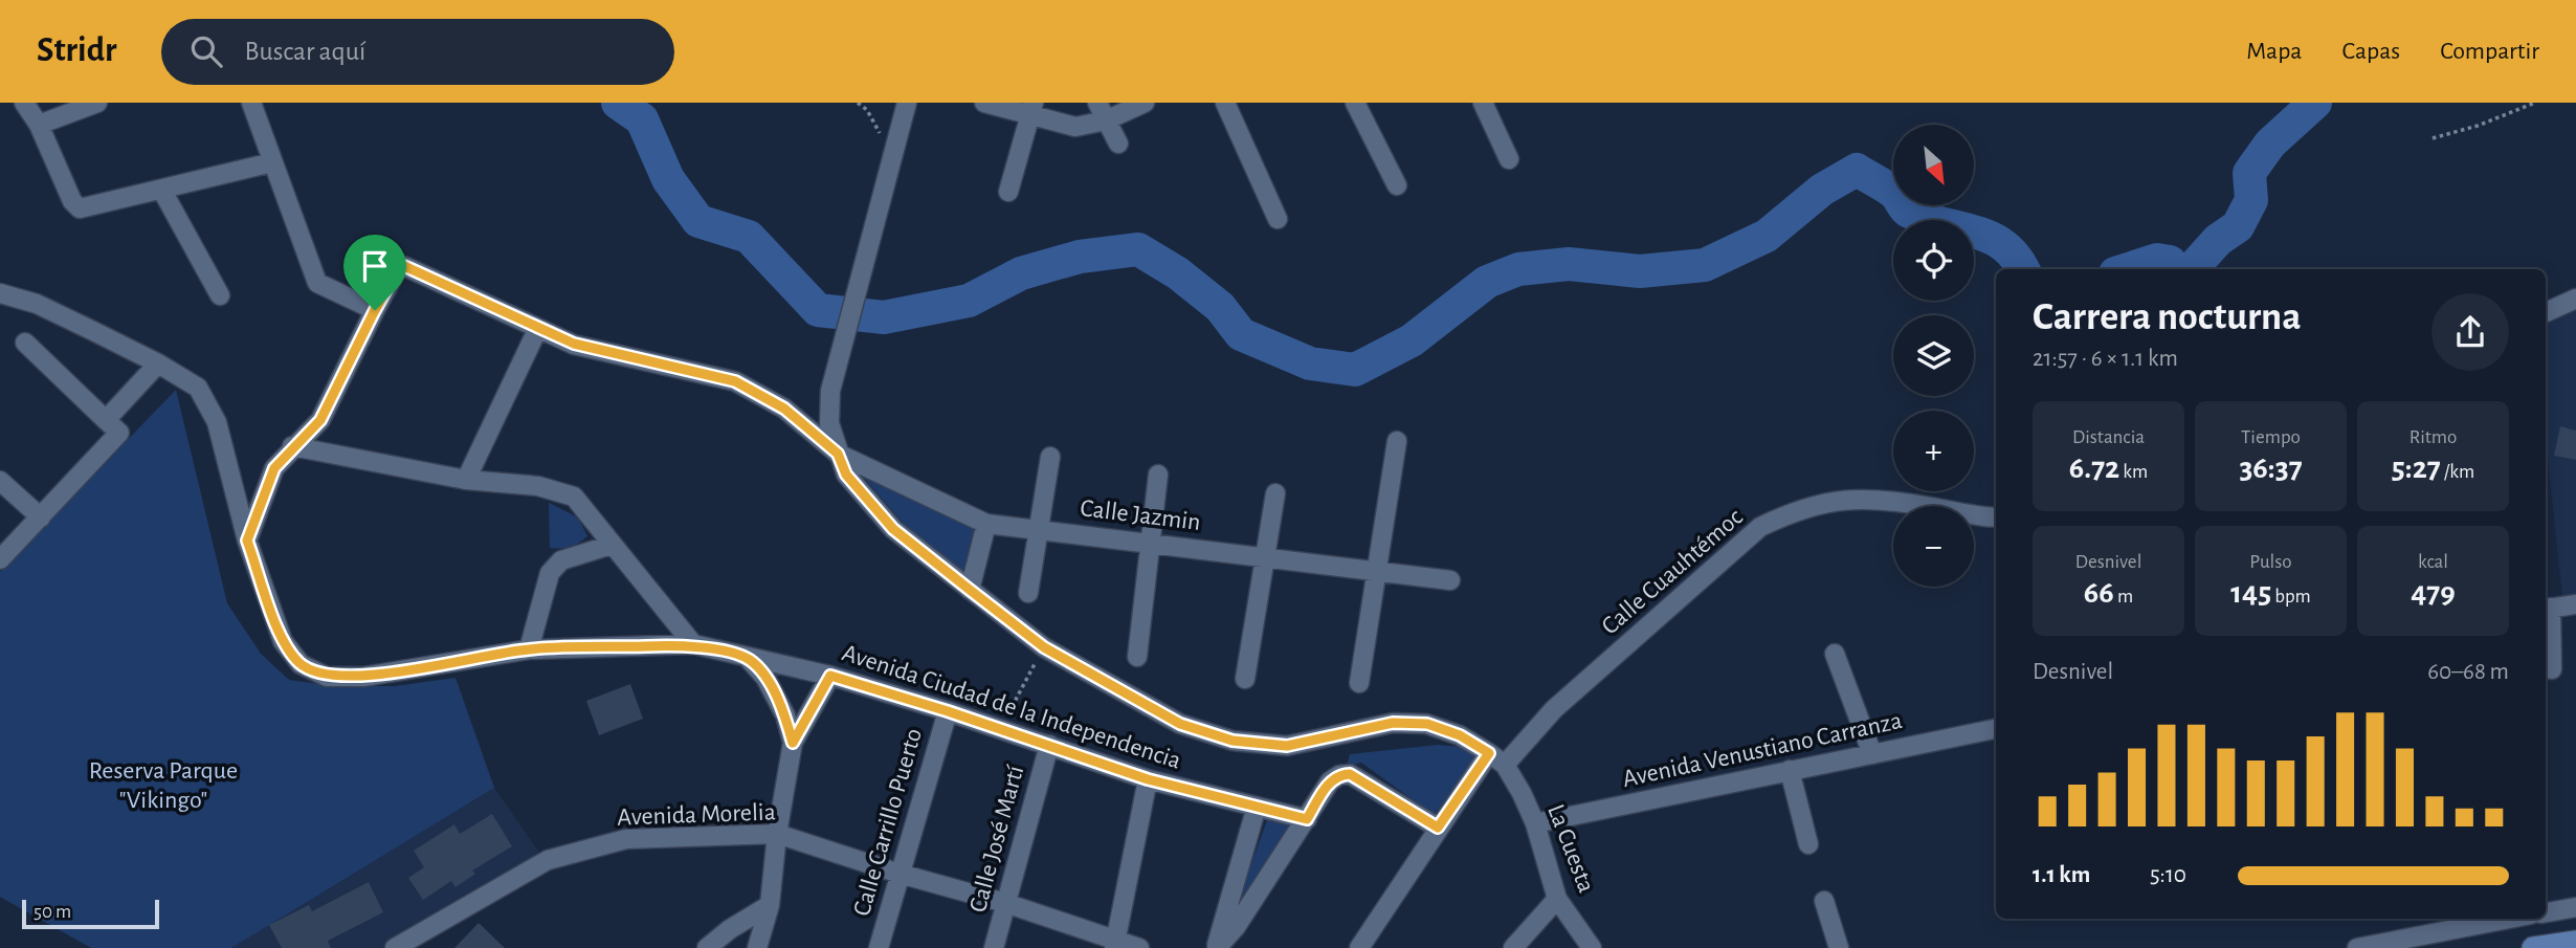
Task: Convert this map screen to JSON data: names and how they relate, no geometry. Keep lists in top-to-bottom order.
{
  "streets": {
    "street": [
      "Calle Jazmin",
      "Calle Cuauhtémoc",
      "Avenida Ciudad de la Independencia",
      "Avenida Venustiano Carranza",
      "Avenida Morelia",
      "Calle Carrillo Puerto",
      "Calle José Martí",
      "La Cuesta"
    ]
  },
  "crossings": [
    ["Calle Cuauhtémoc", "La Cuesta"],
    ["Avenida Ciudad de la Independencia", "Calle Carrillo Puerto"],
    ["Avenida Ciudad de la Independencia", "Calle José Martí"],
    ["Avenida Venustiano Carranza", "La Cuesta"],
    ["Avenida Morelia", "Calle Carrillo Puerto"],
    ["Avenida Morelia", "Calle José Martí"]
  ],
  "parks": ["Reserva Parque \"Vikingo\""],
  "scale_bar": "50 m",
  "north": "bottom right",
  "page": {
    "header": "Stridr",
    "search": "Buscar aquí",
    "nav": ["Mapa", "Capas", "Compartir"],
    "map_buttons": ["+", "−"],
    "heading": ["Carrera nocturna", "21:57 · 6 × 1.1 km"],
    "stats": [
      ["Distancia", "6.72 km"],
      ["Tiempo", "36:37"],
      ["Ritmo", "5:27 /km"],
      ["Desnivel", "66 m"],
      ["Pulso", "145 bpm"],
      ["kcal", "479"]
    ],
    "chart": ["Desnivel", "60–68 m"],
    "list": [
      {
        "name": "1.1 km",
        "note": "5:10"
      }
    ],
    "scale": "50 m"
  }
}
